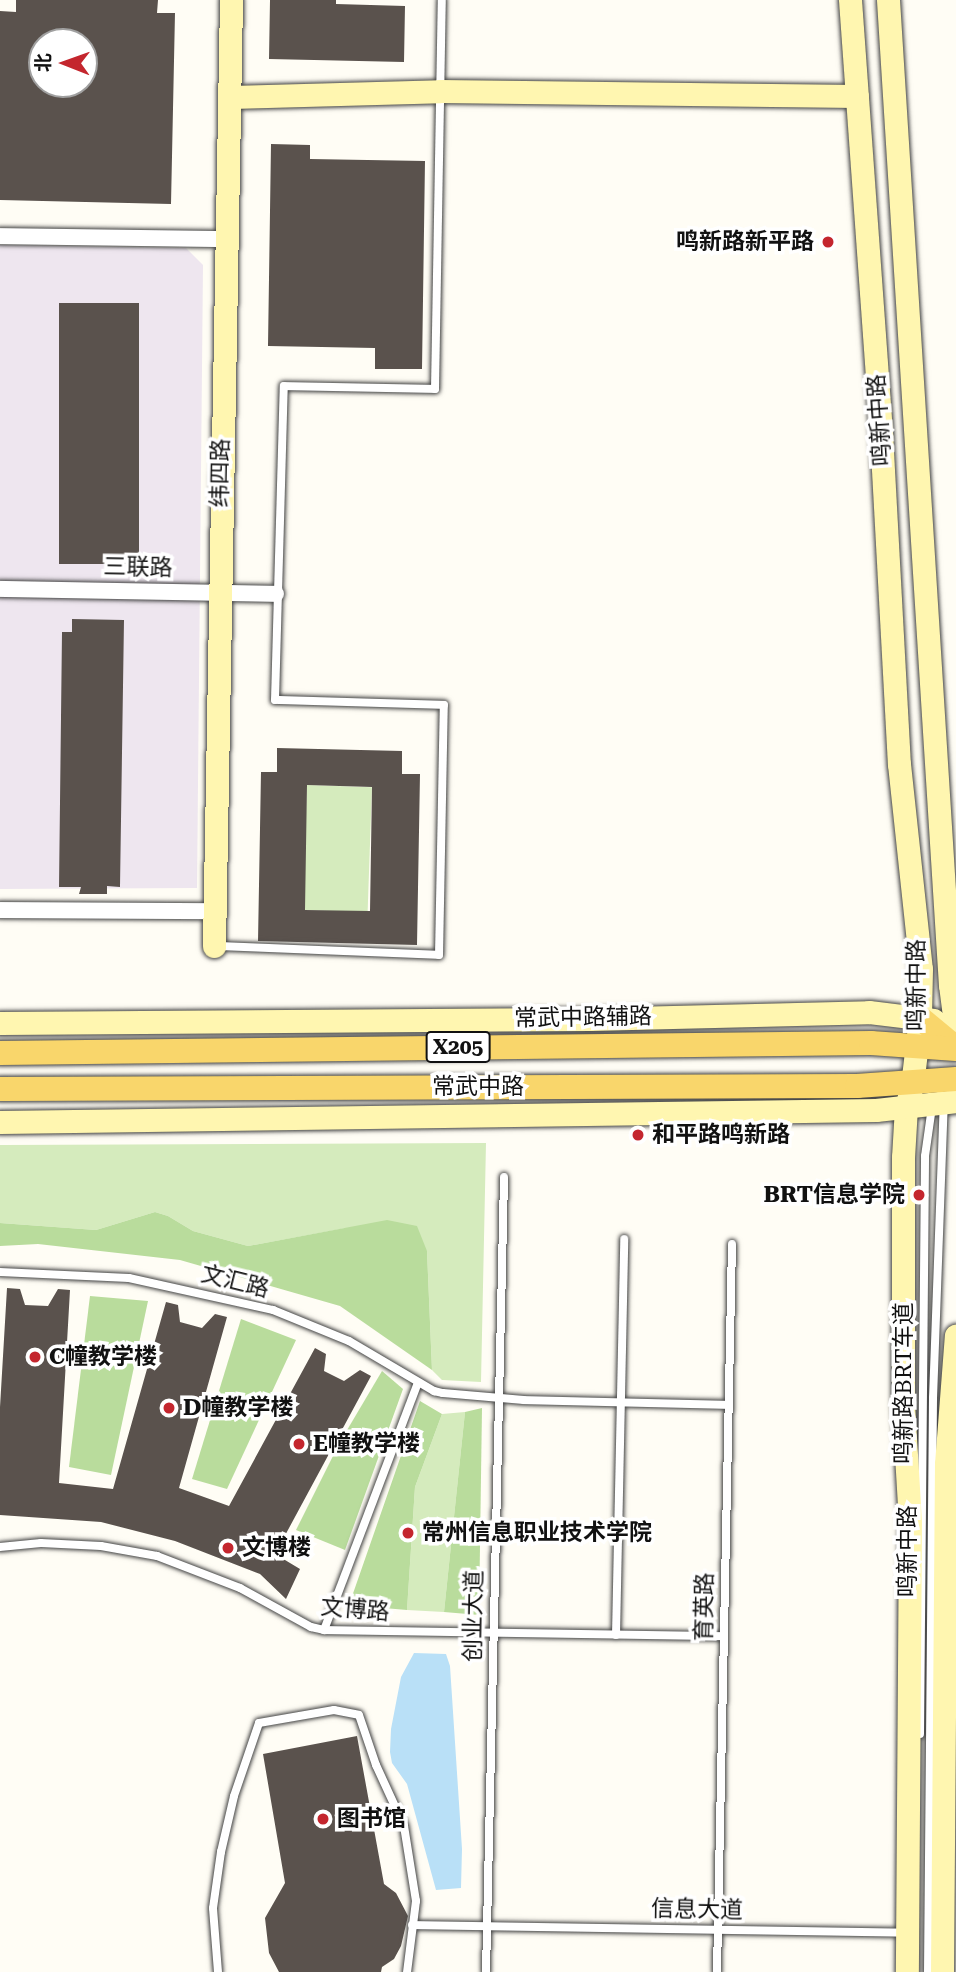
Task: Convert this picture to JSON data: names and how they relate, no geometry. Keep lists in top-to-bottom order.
{
  "streets": {
    "main road": [
      "鸣新中路",
      "纬四路",
      "常武中路辅路",
      "X205",
      "常武中路"
    ],
    "street": ["三联路"],
    "lane": [
      "文汇路",
      "鸣新路BRT车道",
      "育英路",
      "文博路",
      "创业大道",
      "信息大道"
    ]
  },
  "crossings": [
    ["鸣新中路", "常武中路辅路"],
    ["鸣新中路", "常武中路"],
    ["鸣新中路", "信息大道"],
    ["纬四路", "三联路"],
    ["常武中路", "鸣新路BRT车道"],
    ["文汇路", "育英路"],
    ["文汇路", "创业大道"],
    ["育英路", "文博路"],
    ["育英路", "信息大道"],
    ["文博路", "创业大道"],
    ["创业大道", "信息大道"]
  ],
  "places": [
    "鸣新路新平路",
    "和平路鸣新路",
    "BRT信息学院",
    "C幢教学楼",
    "D幢教学楼",
    "E幢教学楼",
    "常州信息职业技术学院",
    "文博楼",
    "图书馆"
  ],
  "north": "left"
}
